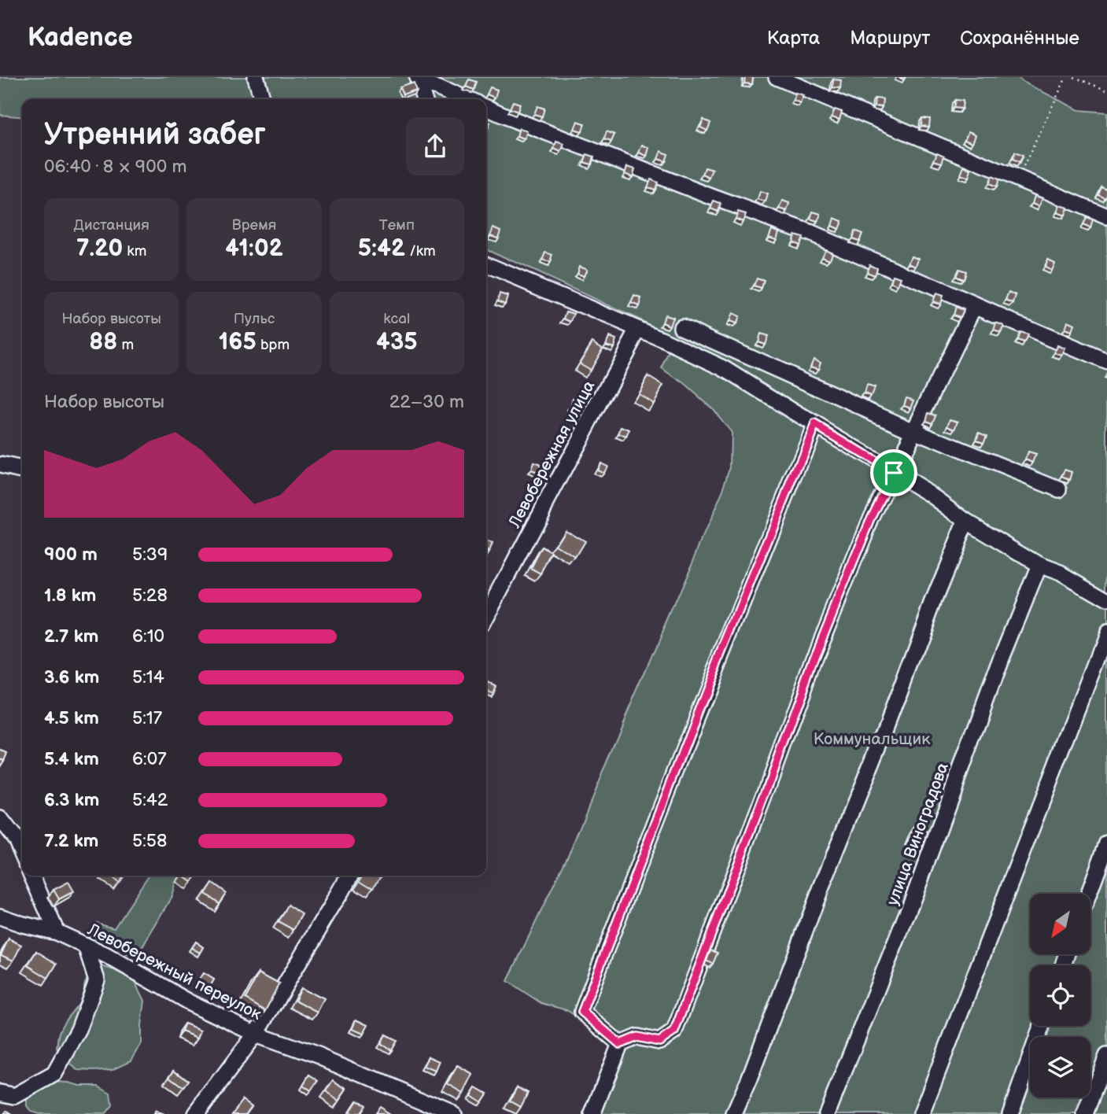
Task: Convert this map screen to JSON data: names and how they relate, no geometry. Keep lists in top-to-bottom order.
{
  "streets": {
    "street": ["Левобережная улица", "улица Виноградова", "Левобережный переулок"]
  },
  "parks": ["Коммунальщик"],
  "north": "bottom left",
  "page": {
    "header": "Kadence",
    "nav": ["Карта", "Маршрут", "Сохранённые"],
    "heading": ["Утренний забег", "06:40 · 8 × 900 m"],
    "stats": [
      ["Дистанция", "7.20 km"],
      ["Время", "41:02"],
      ["Темп", "5:42 /km"],
      ["Набор высоты", "88 m"],
      ["Пульс", "165 bpm"],
      ["kcal", "435"]
    ],
    "chart": ["Набор высоты", "22–30 m"],
    "list": [
      {
        "name": "900 m",
        "note": "5:39"
      },
      {
        "name": "1.8 km",
        "note": "5:28"
      },
      {
        "name": "2.7 km",
        "note": "6:10"
      },
      {
        "name": "3.6 km",
        "note": "5:14"
      },
      {
        "name": "4.5 km",
        "note": "5:17"
      },
      {
        "name": "5.4 km",
        "note": "6:07"
      },
      {
        "name": "6.3 km",
        "note": "5:42"
      },
      {
        "name": "7.2 km",
        "note": "5:58"
      }
    ]
  }
}
